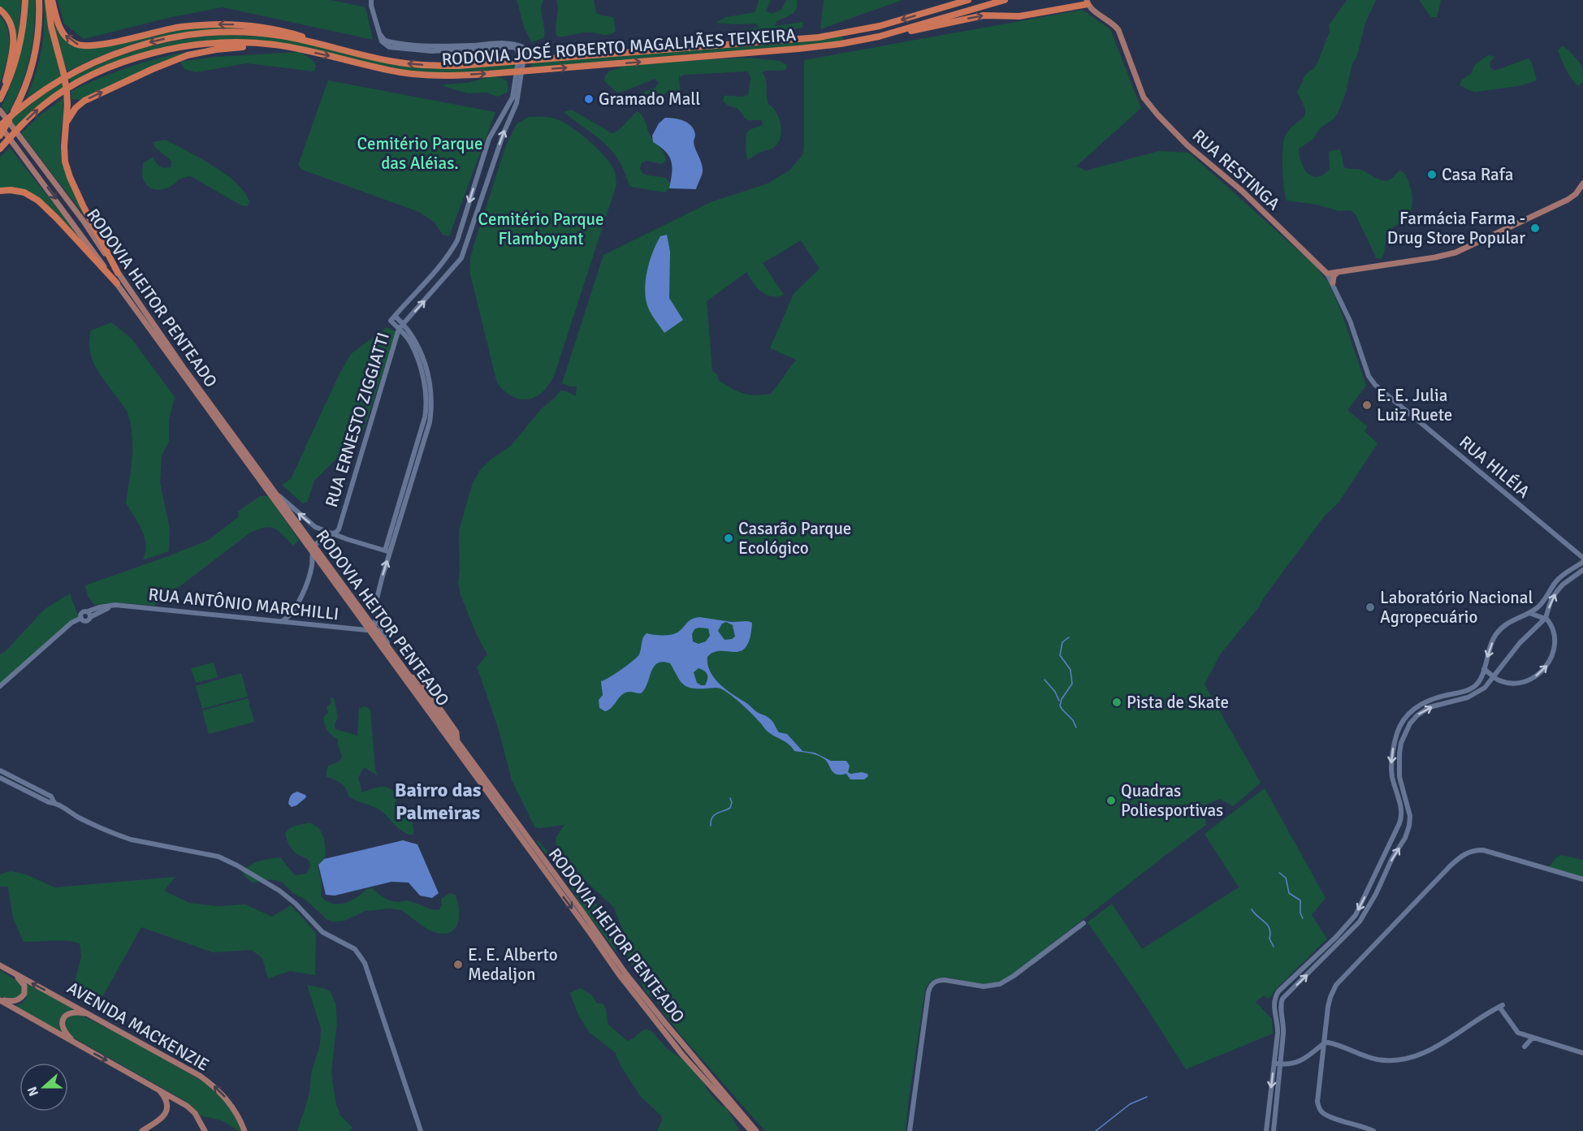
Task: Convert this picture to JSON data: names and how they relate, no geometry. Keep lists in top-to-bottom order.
{
  "streets": {
    "highway": ["RODOVIA JOSÉ ROBERTO MAGALHÃES TEIXEIRA"],
    "main road": ["RUA RESTINGA", "RODOVIA HEITOR PENTEADO", "AVENIDA MACKENZIE"],
    "street": ["RUA ERNESTO ZIGGIATTI", "RUA HILÉIA", "RUA ANTÔNIO MARCHILLI"]
  },
  "crossings": [
    ["RODOVIA JOSÉ ROBERTO MAGALHÃES TEIXEIRA", "RODOVIA HEITOR PENTEADO"],
    ["RUA RESTINGA", "RUA HILÉIA"],
    ["RODOVIA HEITOR PENTEADO", "RUA ERNESTO ZIGGIATTI"],
    ["RODOVIA HEITOR PENTEADO", "RUA ANTÔNIO MARCHILLI"]
  ],
  "districts": ["Bairro das Palmeiras"],
  "parks": ["Cemitério Parque das Aléias.", "Cemitério Parque Flamboyant"],
  "places": [
    "Gramado Mall",
    "Casa Rafa",
    "Farmácia Farma - Drug Store Popular",
    "E. E. Julia Luiz Ruete",
    "Casarão Parque Ecológico",
    "Laboratório Nacional Agropecuário",
    "Pista de Skate",
    "Quadras Poliesportivas",
    "E. E. Alberto Medaljon"
  ],
  "north": "left"
}
